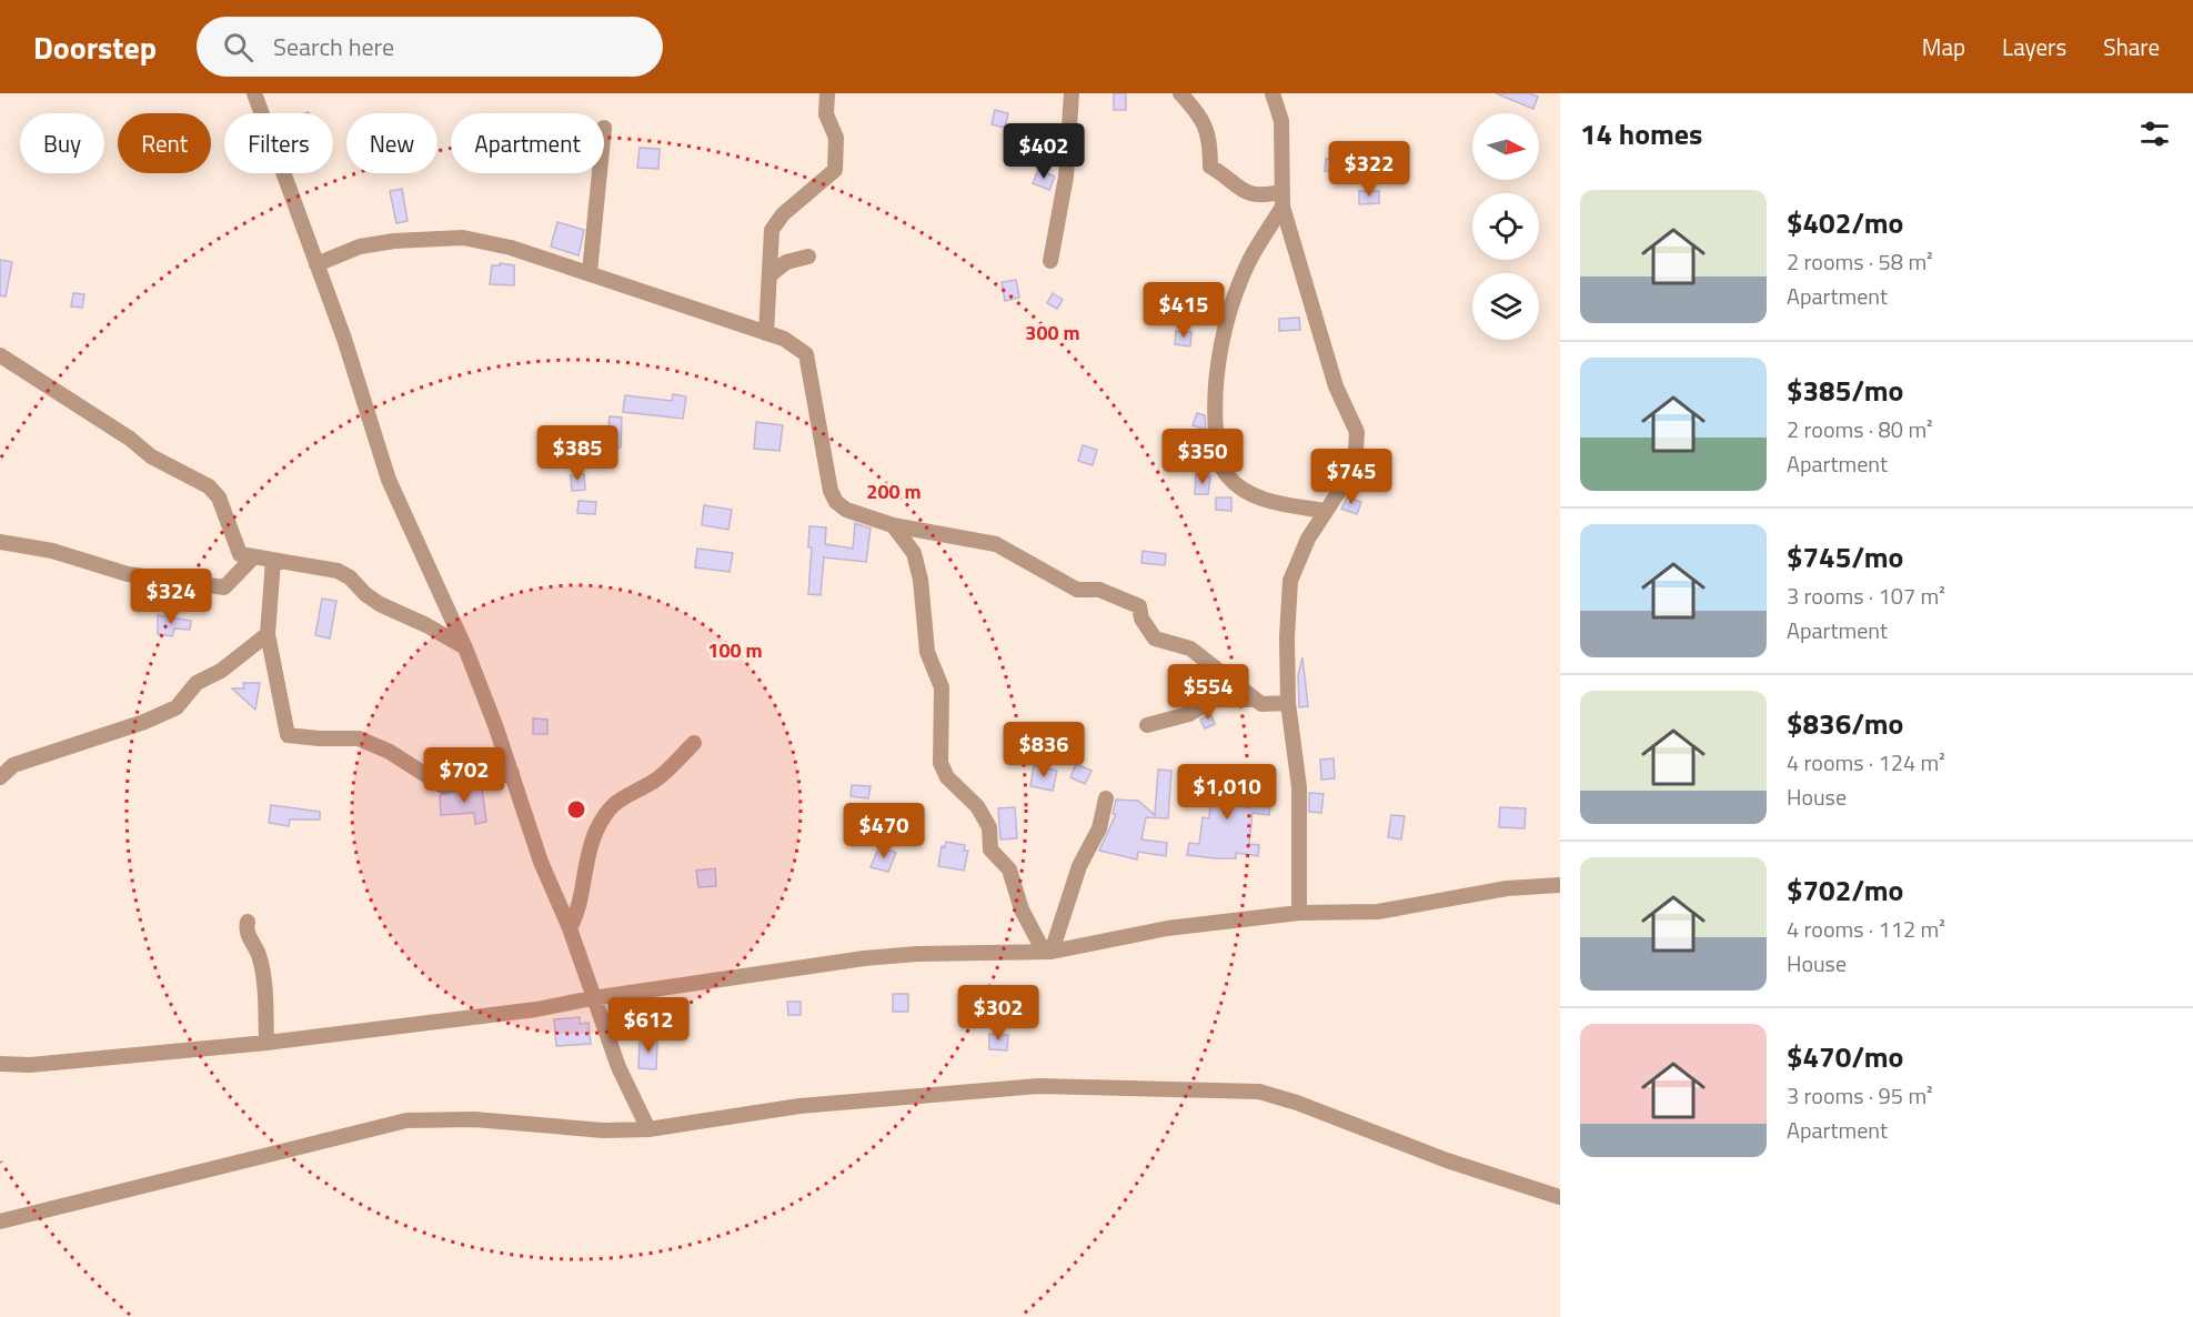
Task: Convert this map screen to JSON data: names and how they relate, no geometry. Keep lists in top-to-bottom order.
{
  "north": "right",
  "page": {
    "header": "Doorstep",
    "search": "Search here",
    "nav": ["Map", "Layers", "Share"],
    "heading": "14 homes",
    "chip": [
      "Buy",
      "Rent",
      "Filters",
      "New",
      "Apartment"
    ],
    "price": [
      "$402",
      "$322",
      "$415",
      "$385",
      "$350",
      "$745",
      "$324",
      "$554",
      "$836",
      "$702",
      "$1,010",
      "$470",
      "$302",
      "$612"
    ],
    "list": [
      {
        "name": "$402/mo",
        "note": "2 rooms · 58 m² · Apartment"
      },
      {
        "name": "$385/mo",
        "note": "2 rooms · 80 m² · Apartment"
      },
      {
        "name": "$745/mo",
        "note": "3 rooms · 107 m² · Apartment"
      },
      {
        "name": "$836/mo",
        "note": "4 rooms · 124 m² · House"
      },
      {
        "name": "$702/mo",
        "note": "4 rooms · 112 m² · House"
      },
      {
        "name": "$470/mo",
        "note": "3 rooms · 95 m² · Apartment"
      }
    ]
  },
  "rings": ["300 m", "200 m", "100 m"]
}
